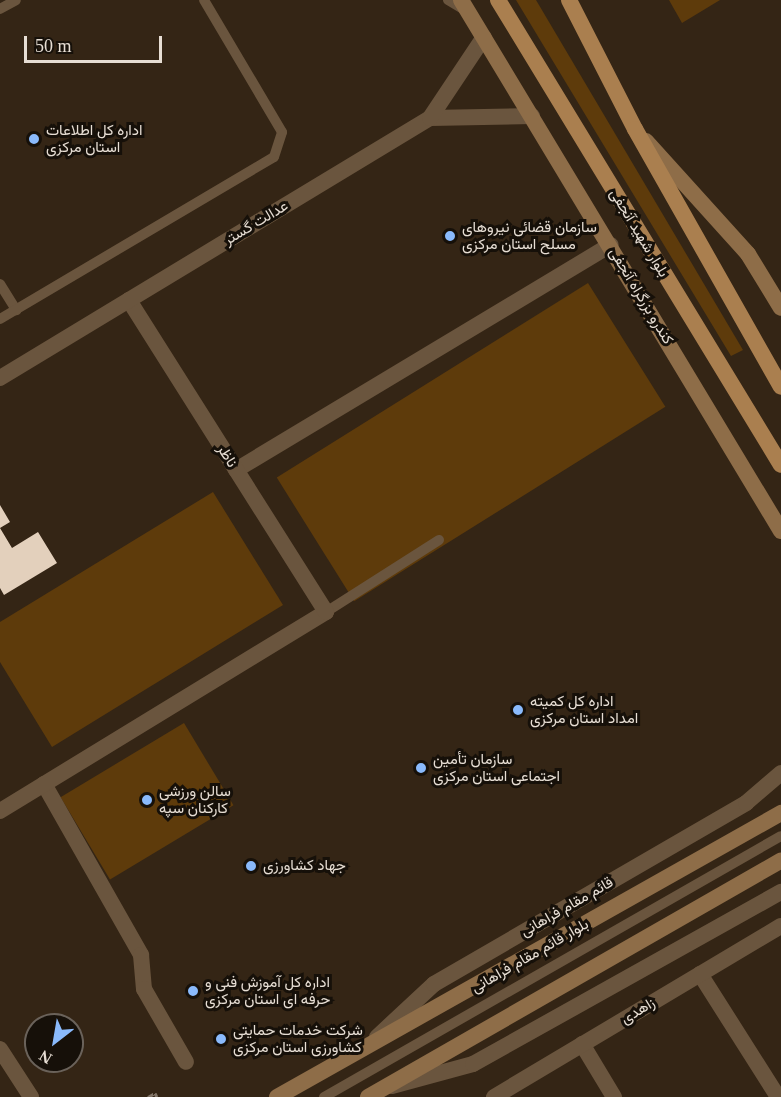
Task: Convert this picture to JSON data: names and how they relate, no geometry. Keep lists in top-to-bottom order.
{
  "streets": {
    "main road": ["بلوار شهید آنجفی", "کندرو بزرگراه آنجفی", "بلوار قائم مقام فراهانی"],
    "street": [
      "عدالت گستر",
      "ناظر",
      "قائم مقام فراهانی",
      "زاهدی"
    ]
  },
  "crossings": [
    ["عدالت گستر", "کندرو بزرگراه آنجفی"],
    ["عدالت گستر", "ناظر"],
    ["قائم مقام فراهانی", "بلوار قائم مقام فراهانی"]
  ],
  "places": [
    "اداره کل اطلاعات استان مرکزی",
    "سازمان قضائی نیروهای مسلح استان مرکزی",
    "اداره کل کمیته امداد استان مرکزی",
    "سازمان تأمین اجتماعی استان مرکزی",
    "سالن ورزشی کارکنان سپه",
    "جهاد کشاورزی",
    "اداره کل آموزش فنی و حرفه ای استان مرکزی",
    "شرکت خدمات حمایتی کشاورزی استان مرکزی"
  ],
  "scale_bar": "50 m",
  "north": "bottom left"
}
